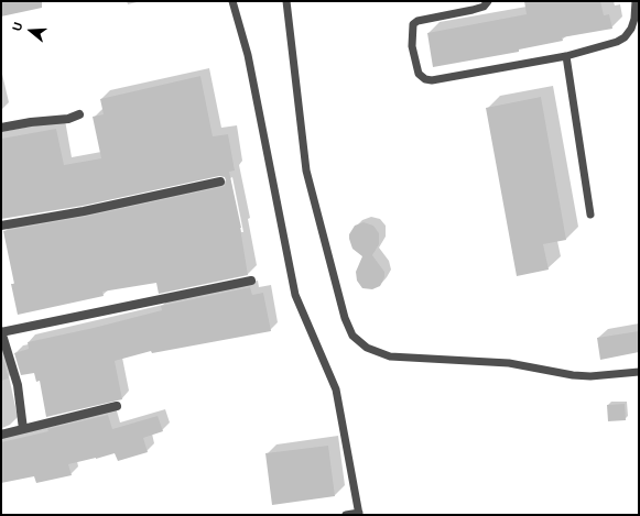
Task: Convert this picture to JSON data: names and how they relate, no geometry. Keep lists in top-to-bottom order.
{
  "north": "left"
}
